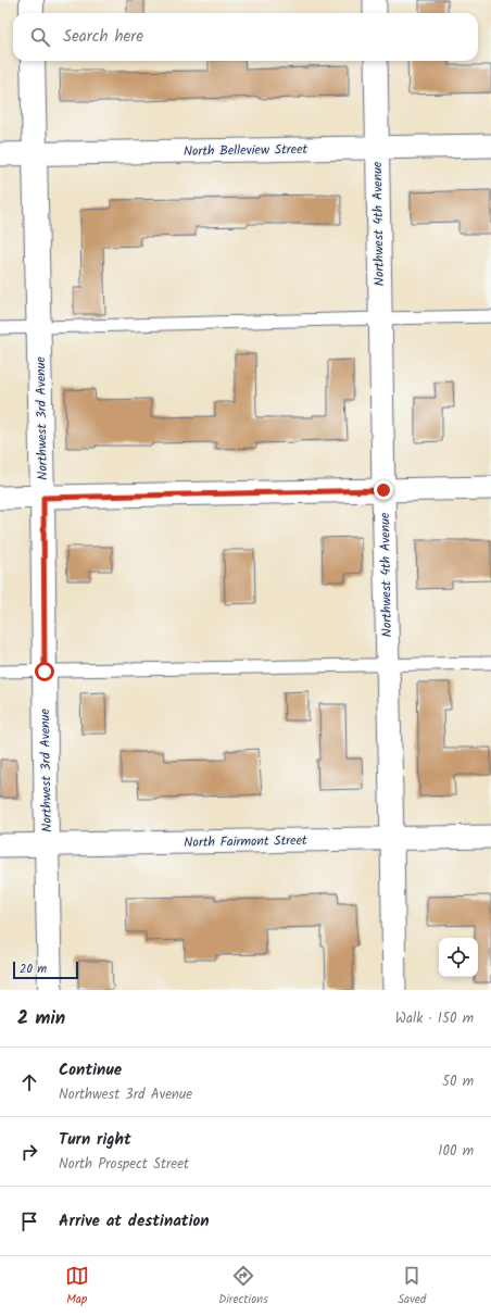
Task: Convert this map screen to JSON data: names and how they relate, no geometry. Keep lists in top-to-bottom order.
{
  "streets": {
    "street": [
      "North Belleview Street",
      "Northwest 4th Avenue",
      "Northwest 3rd Avenue",
      "North Fairmont Street"
    ]
  },
  "crossings": [
    ["North Belleview Street", "Northwest 4th Avenue"],
    ["North Belleview Street", "Northwest 3rd Avenue"],
    ["Northwest 4th Avenue", "North Fairmont Street"],
    ["Northwest 3rd Avenue", "North Fairmont Street"]
  ],
  "scale_bar": "20 m",
  "page": {
    "search": "Search here",
    "scale": "20 m",
    "heading": ["2 min", "Walk · 150 m"],
    "list": [
      ["Continue", "Northwest 3rd Avenue", "50 m"],
      ["Turn right", "North Prospect Street", "100 m"],
      "Arrive at destination"
    ],
    "nav": ["Map", "Directions", "Saved"]
  }
}
